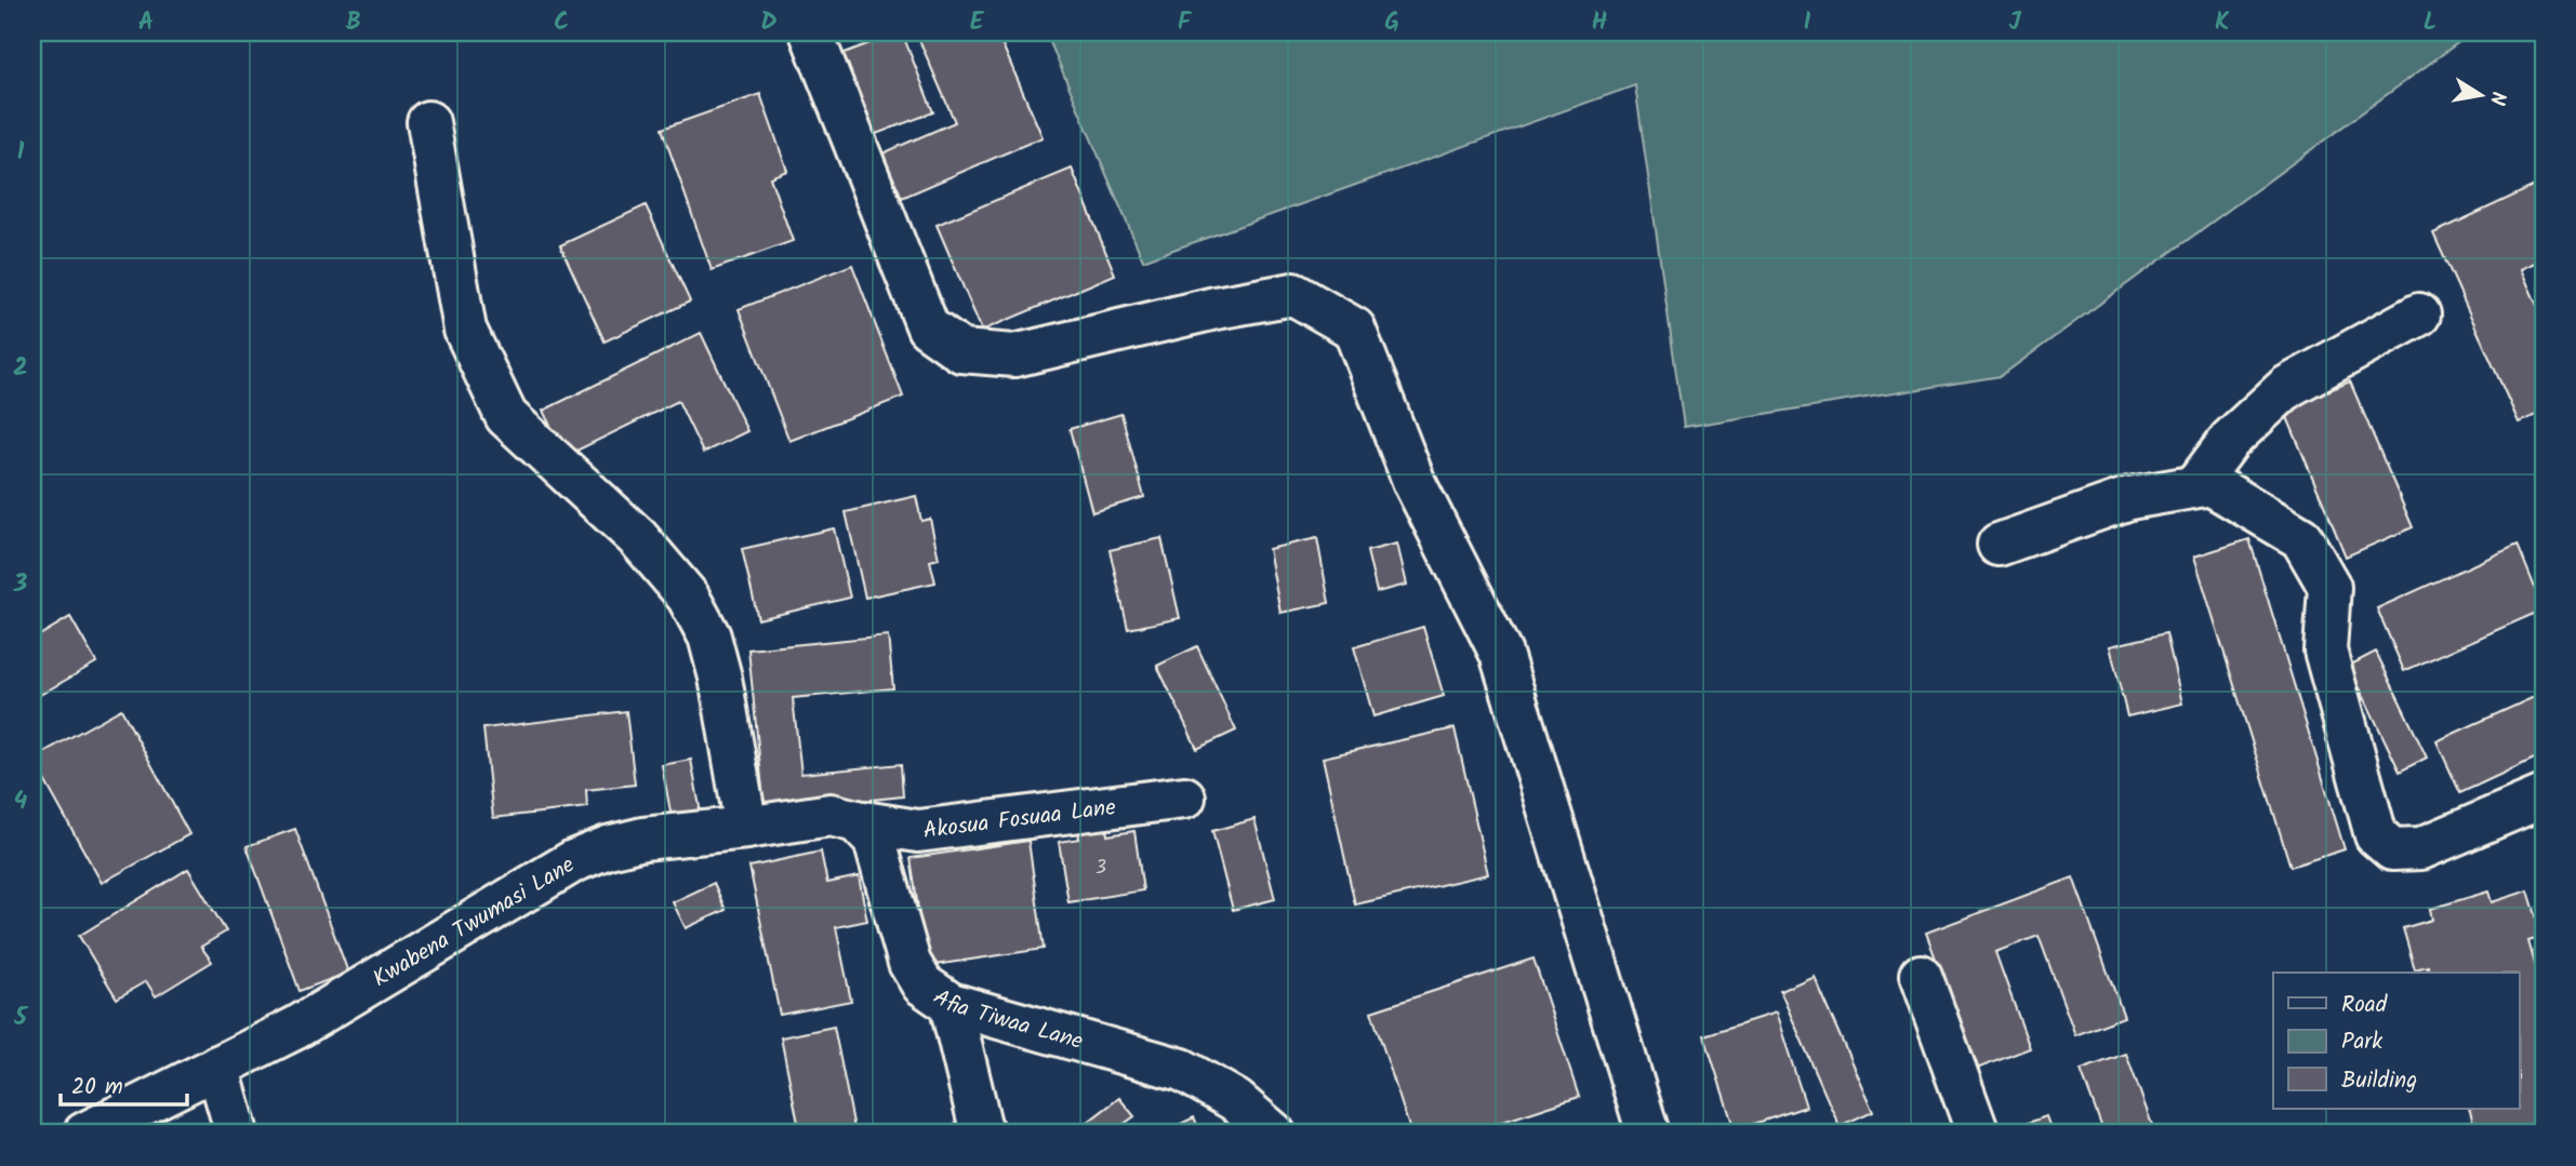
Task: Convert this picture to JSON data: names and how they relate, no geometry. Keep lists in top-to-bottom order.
{
  "streets": {
    "street": ["Akosua Fosuaa Lane", "Kwabena Twumasi Lane", "Afia Tiwaa Lane"]
  },
  "crossings": [
    ["Akosua Fosuaa Lane", "Afia Tiwaa Lane"]
  ],
  "house_numbers": ["3"],
  "legend": ["Road", "Park", "Building"],
  "scale_bar": "20 m",
  "north": "right",
  "grid": {
    "columns": [
      "A",
      "B",
      "C",
      "D",
      "E",
      "F",
      "G",
      "H",
      "I",
      "J",
      "K",
      "L"
    ],
    "rows": [
      "1",
      "2",
      "3",
      "4",
      "5"
    ]
  }
}
